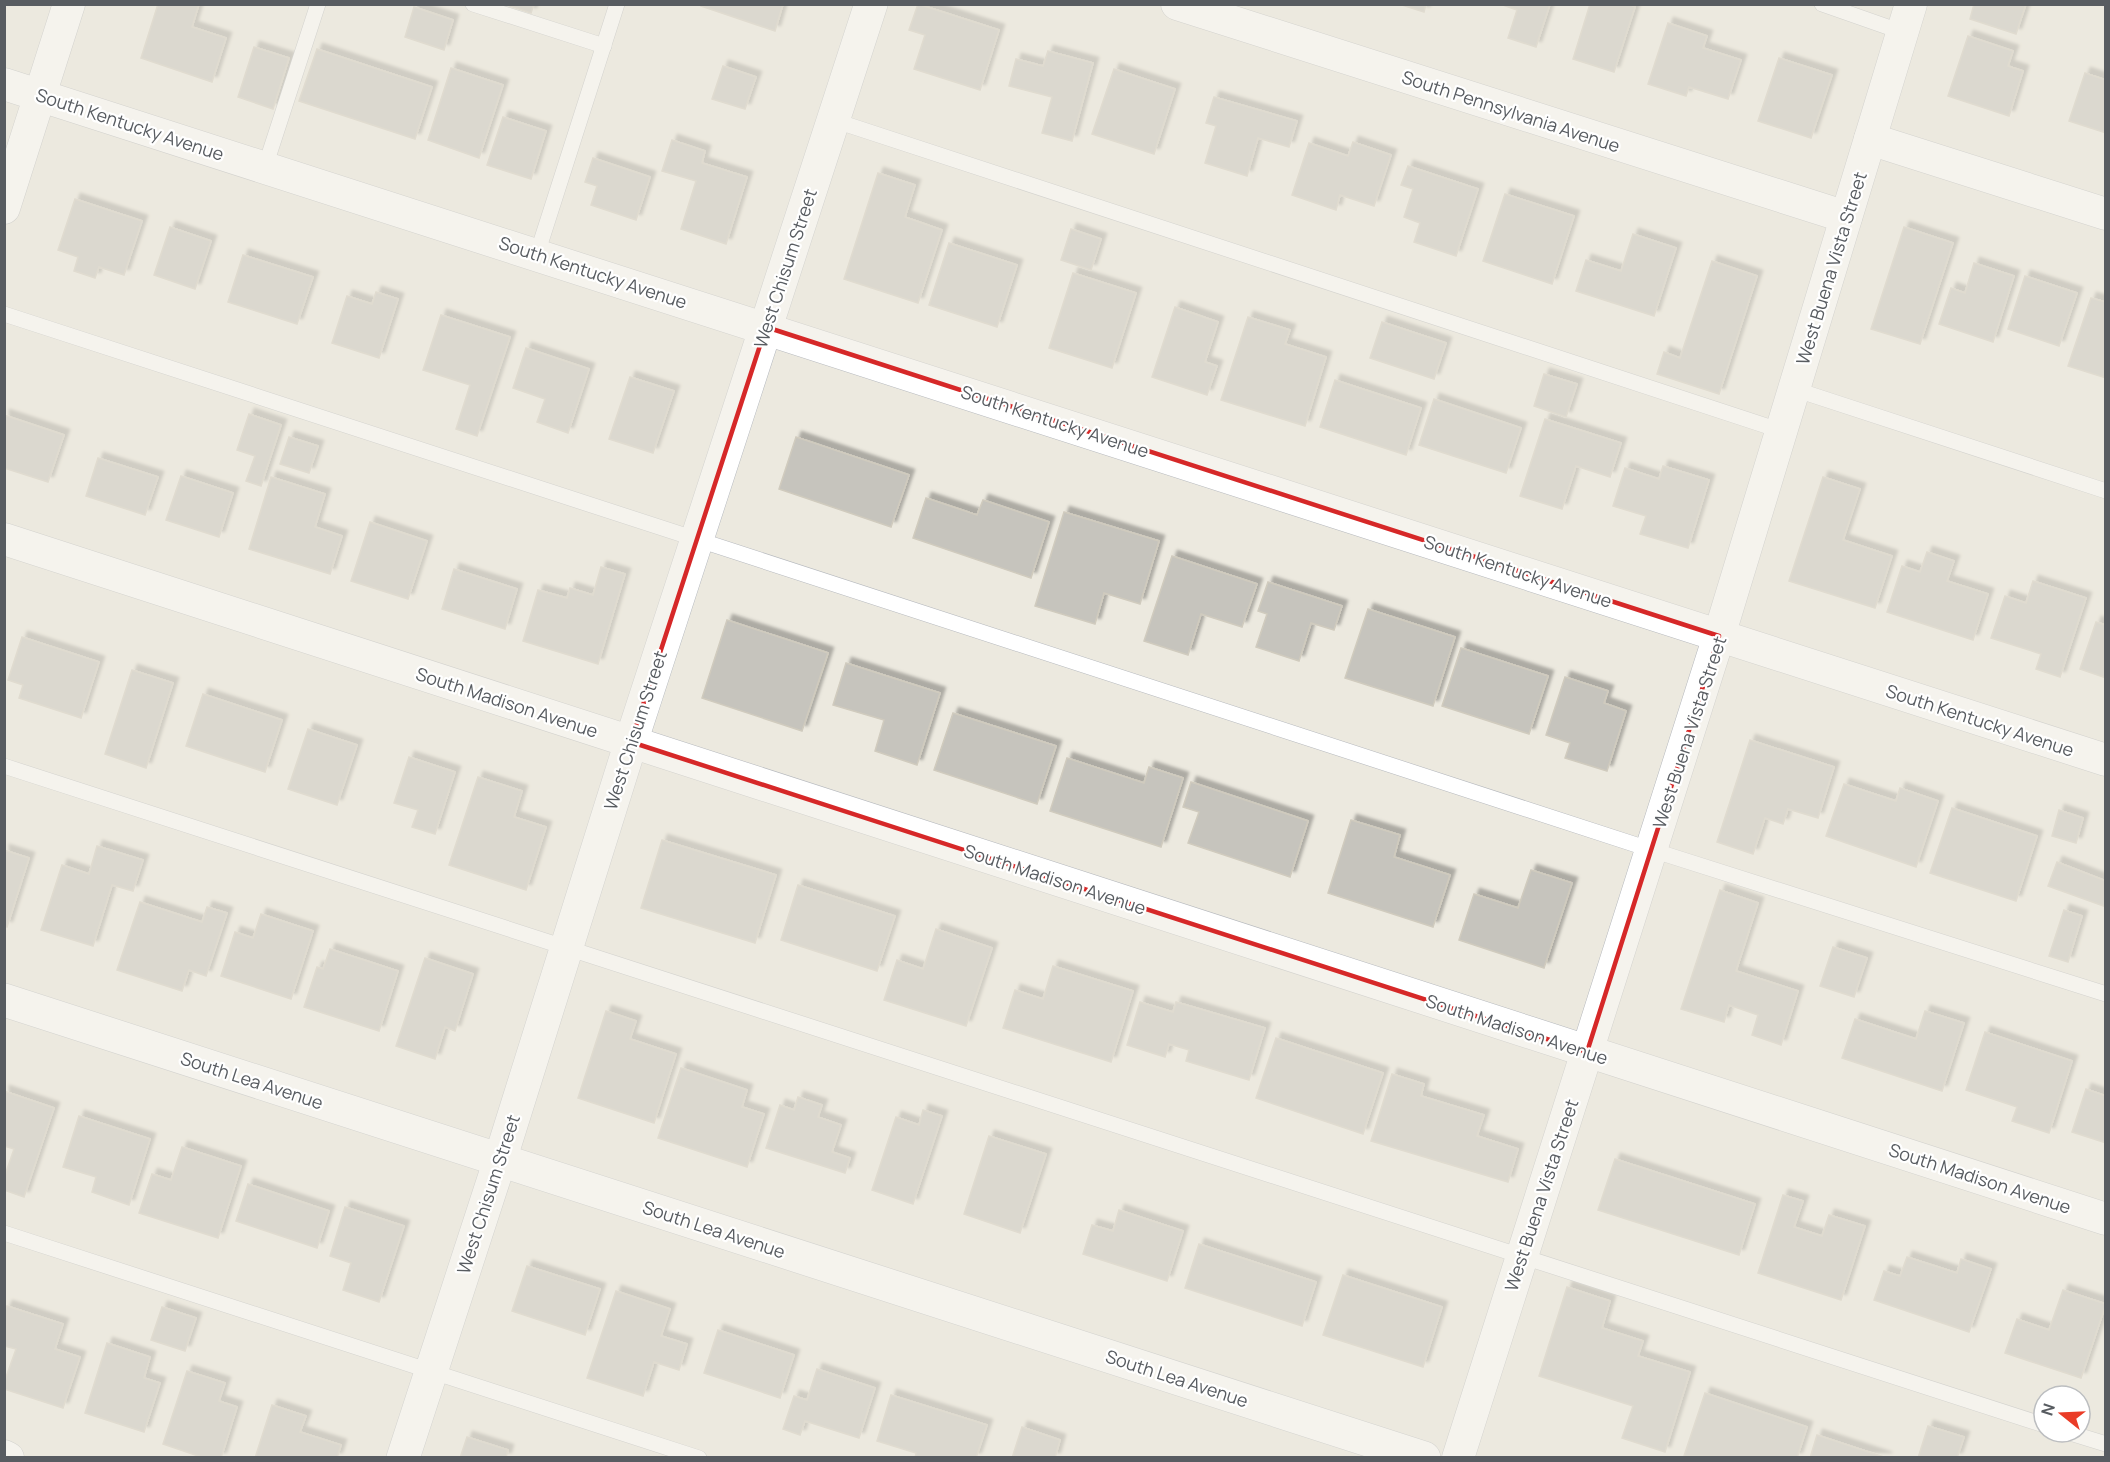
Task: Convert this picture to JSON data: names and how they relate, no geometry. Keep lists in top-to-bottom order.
{
  "streets": {
    "street": [
      "South Pennsylvania Avenue",
      "South Kentucky Avenue",
      "West Chisum Street",
      "West Buena Vista Street",
      "South Madison Avenue",
      "South Lea Avenue"
    ]
  },
  "crossings": [
    ["South Pennsylvania Avenue", "West Buena Vista Street"],
    ["South Kentucky Avenue", "West Chisum Street"],
    ["South Kentucky Avenue", "West Buena Vista Street"],
    ["West Chisum Street", "South Madison Avenue"],
    ["West Chisum Street", "South Lea Avenue"],
    ["West Buena Vista Street", "South Madison Avenue"]
  ],
  "north": "left"
}
